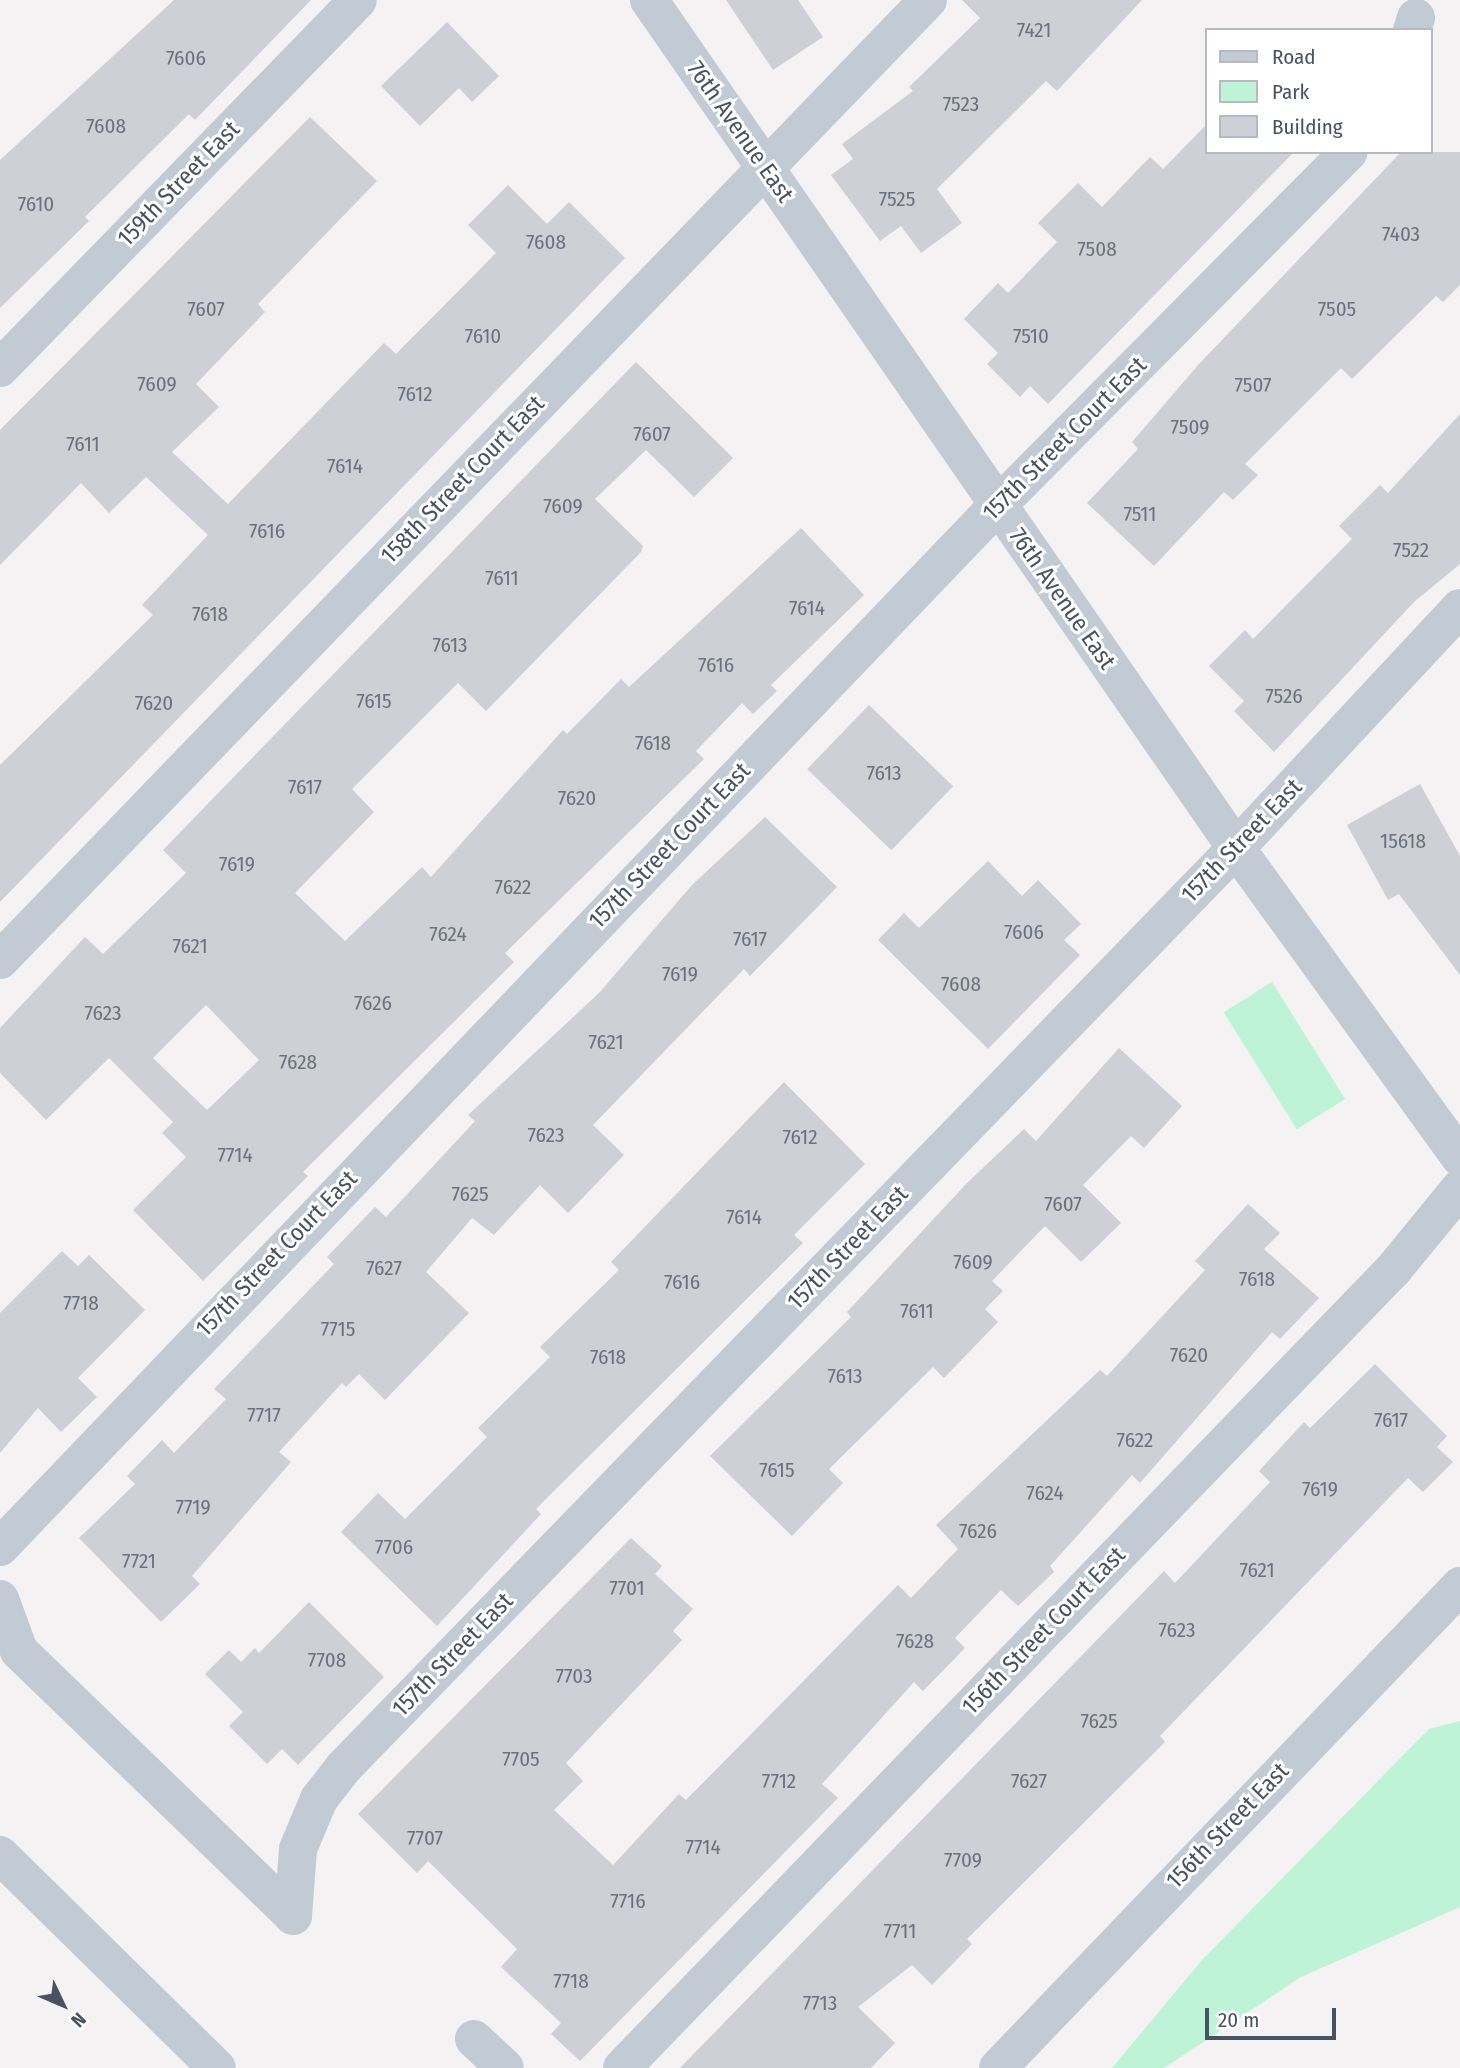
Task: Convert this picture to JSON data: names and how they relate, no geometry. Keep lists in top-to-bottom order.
{
  "streets": {
    "street": [
      "76th Avenue East",
      "159th Street East",
      "157th Street Court East",
      "158th Street Court East",
      "157th Street East",
      "156th Street Court East",
      "156th Street East"
    ]
  },
  "crossings": [
    ["76th Avenue East", "157th Street Court East"],
    ["76th Avenue East", "158th Street Court East"],
    ["76th Avenue East", "157th Street East"]
  ],
  "house_numbers": [
    "7421",
    "7606",
    "7523",
    "7608",
    "7525",
    "7610",
    "7403",
    "7608",
    "7508",
    "7607",
    "7505",
    "7610",
    "7510",
    "7609",
    "7507",
    "7612",
    "7509",
    "7607",
    "7611",
    "7614",
    "7609",
    "7511",
    "7616",
    "7522",
    "7611",
    "7614",
    "7618",
    "7613",
    "7616",
    "7526",
    "7615",
    "7620",
    "7618",
    "7613",
    "7617",
    "7620",
    "15618",
    "7619",
    "7622",
    "7606",
    "7624",
    "7617",
    "7621",
    "7619",
    "7608",
    "7626",
    "7623",
    "7621",
    "7628",
    "7623",
    "7612",
    "7714",
    "7625",
    "7607",
    "7614",
    "7609",
    "7627",
    "7618",
    "7616",
    "7718",
    "7611",
    "7715",
    "7620",
    "7618",
    "7613",
    "7717",
    "7617",
    "7622",
    "7615",
    "7619",
    "7624",
    "7719",
    "7626",
    "7706",
    "7721",
    "7621",
    "7701",
    "7623",
    "7628",
    "7708",
    "7703",
    "7625",
    "7705",
    "7712",
    "7627",
    "7707",
    "7714",
    "7709",
    "7716",
    "7711",
    "7718",
    "7713"
  ],
  "legend": ["Road", "Park", "Building"],
  "scale_bar": "20 m",
  "north": "bottom right"
}
